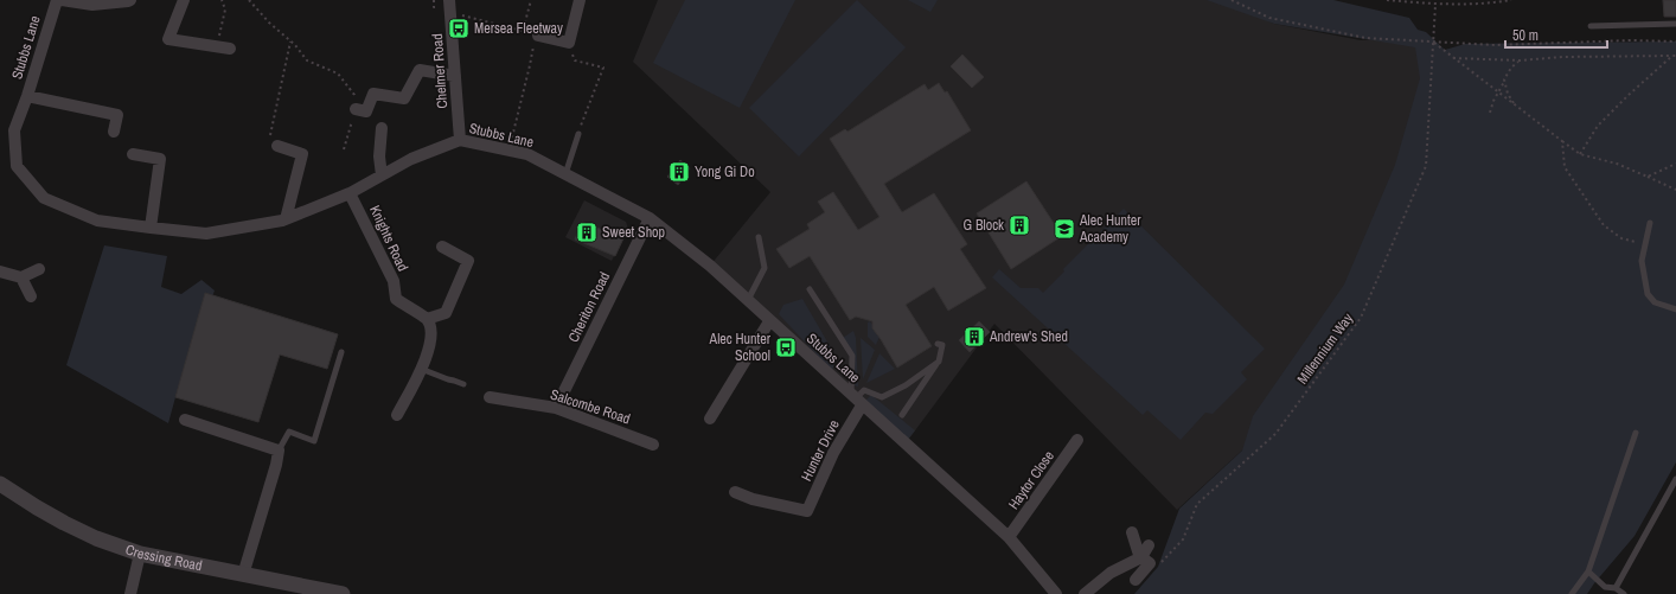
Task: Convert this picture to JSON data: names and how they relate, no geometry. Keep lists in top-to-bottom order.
{
  "streets": {
    "street": [
      "Stubbs Lane",
      "Chelmer Road",
      "Knights Road",
      "Cheriton Road",
      "Salcombe Road",
      "Hunter Drive",
      "Haytor Close",
      "Cressing Road"
    ],
    "path": ["Millennium Way"]
  },
  "crossings": [
    ["Stubbs Lane", "Chelmer Road"],
    ["Stubbs Lane", "Knights Road"],
    ["Stubbs Lane", "Cheriton Road"],
    ["Stubbs Lane", "Hunter Drive"],
    ["Stubbs Lane", "Haytor Close"],
    ["Cheriton Road", "Salcombe Road"]
  ],
  "places": {
    "bus stop": ["Mersea Fleetway", "Alec Hunter School"],
    "building": [
      "Yong Gi Do",
      "G Block",
      "Sweet Shop",
      "Andrew's Shed"
    ],
    "school or university": ["Alec Hunter Academy"]
  },
  "scale_bar": "50 m"
}
